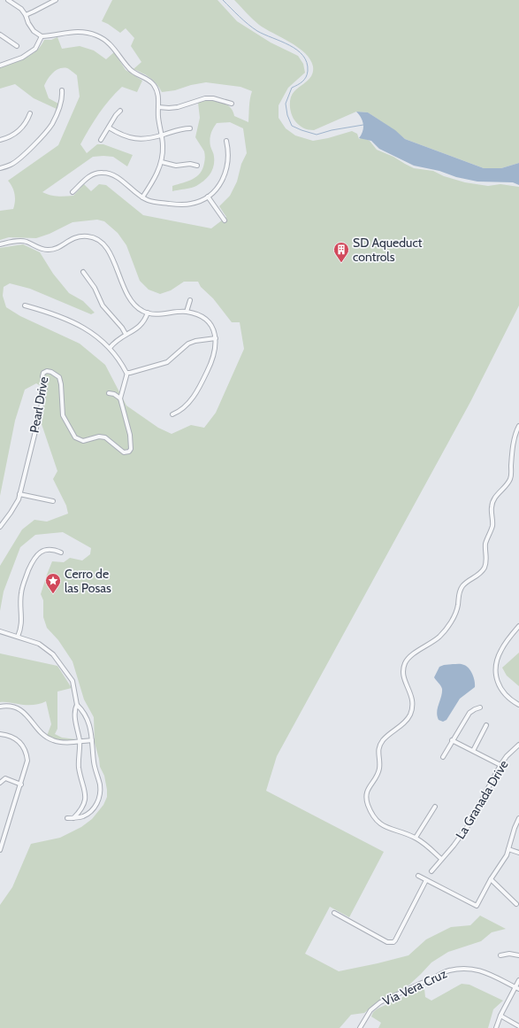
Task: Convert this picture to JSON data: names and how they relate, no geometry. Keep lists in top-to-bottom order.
{
  "streets": {
    "street": ["Pearl Drive", "La Granada Drive", "Via Vera Cruz"]
  },
  "places": {
    "building": ["SD Aqueduct controls"],
    "place": ["Cerro de las Posas"]
  }
}
